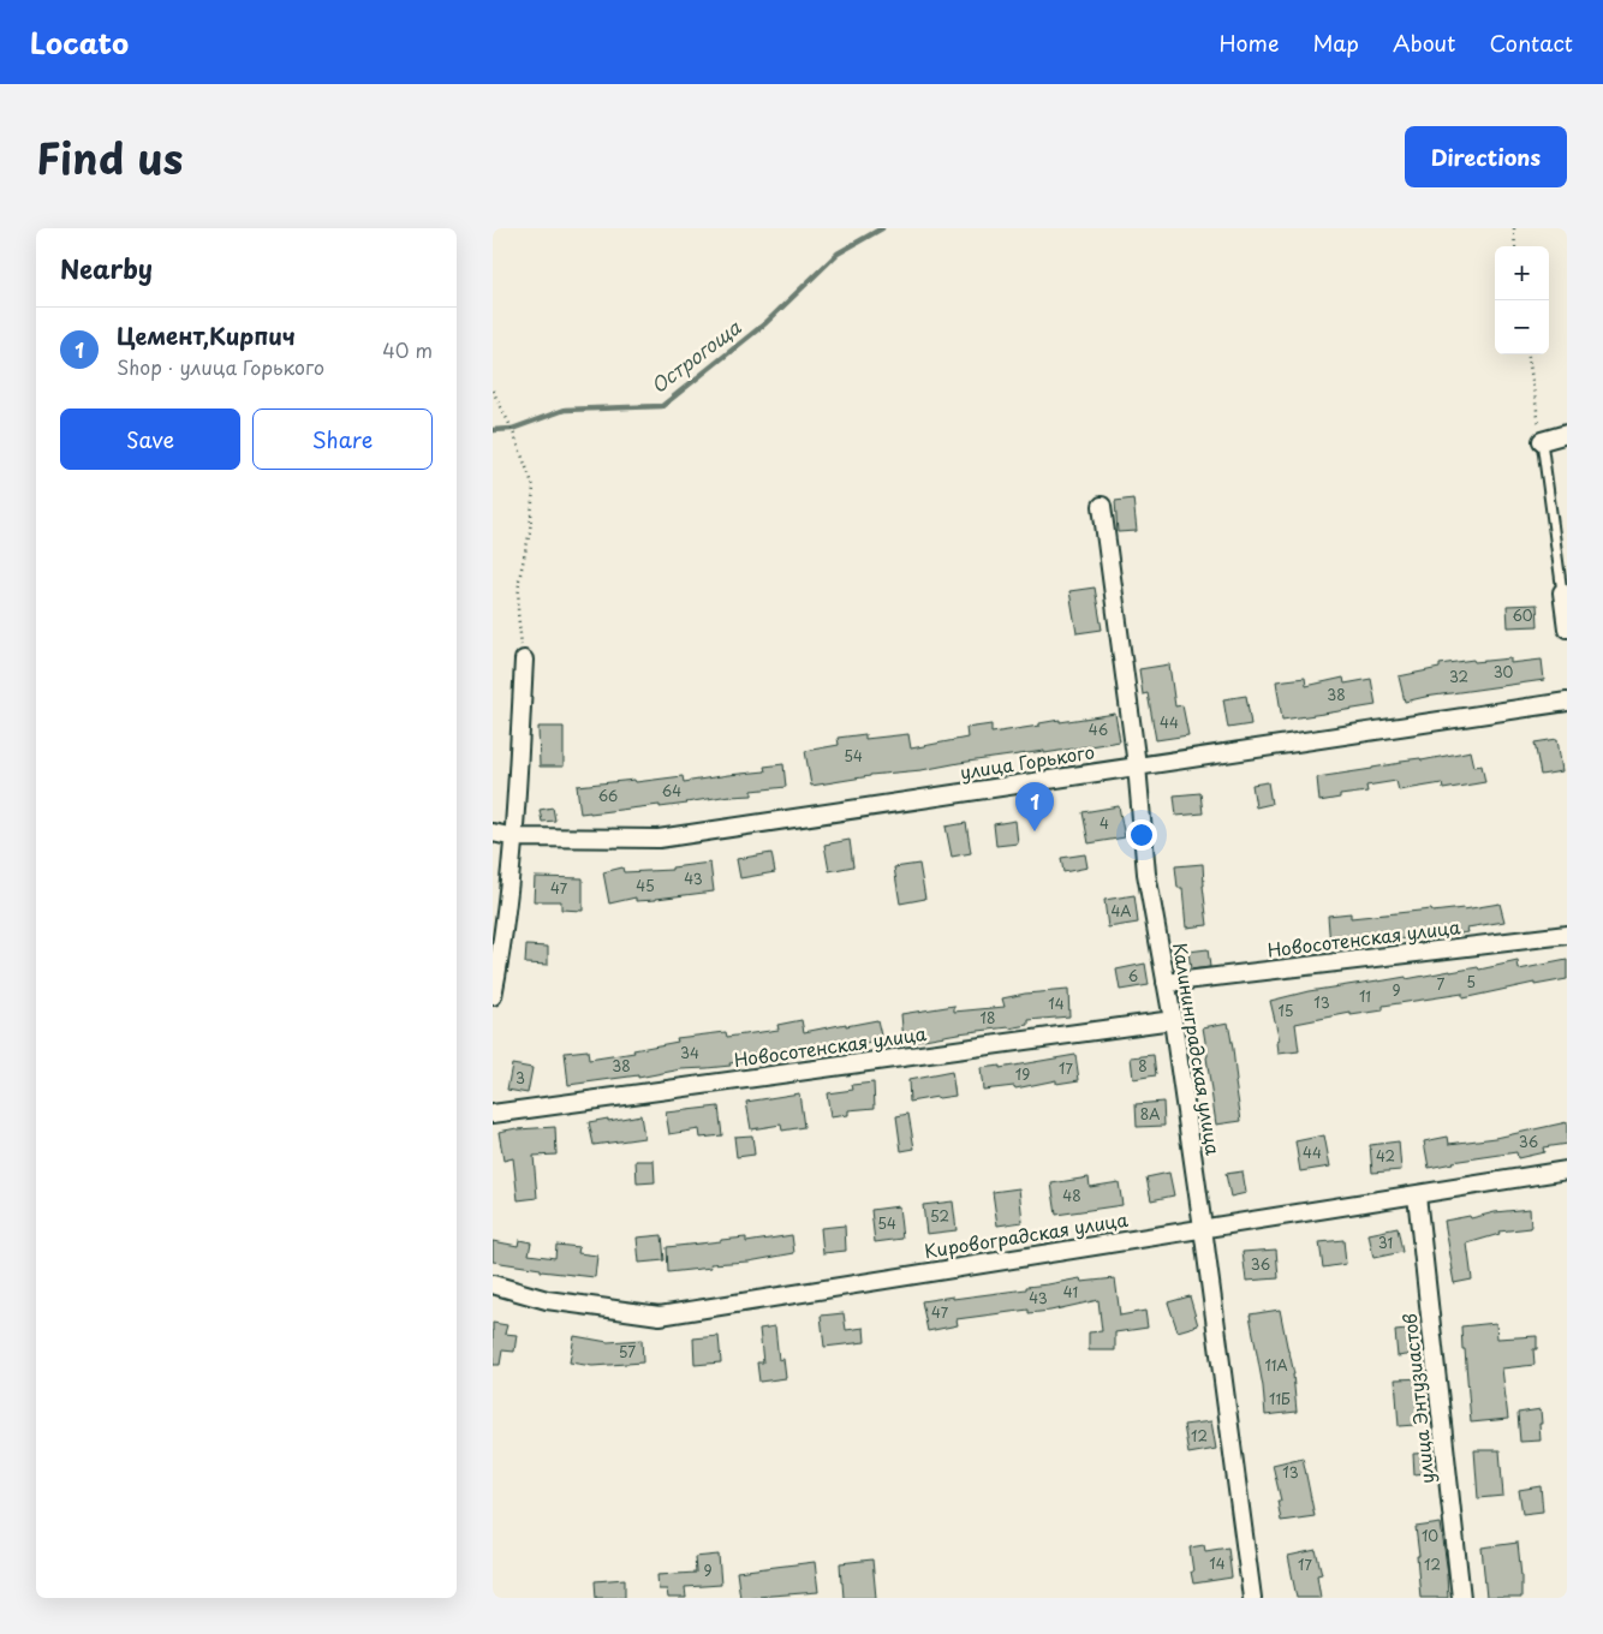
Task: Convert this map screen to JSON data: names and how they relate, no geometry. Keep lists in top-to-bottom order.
{
  "streets": {
    "street": [
      "улица Горького",
      "Новосотенская улица",
      "Калининградская улица",
      "Кировоградская улица",
      "улица Энтузиастов"
    ]
  },
  "crossings": [
    ["улица Горького", "Калининградская улица"],
    ["Новосотенская улица", "Калининградская улица"],
    ["Калининградская улица", "Кировоградская улица"],
    ["Кировоградская улица", "улица Энтузиастов"]
  ],
  "water": ["Острогоща"],
  "house_numbers": [
    "60",
    "30",
    "32",
    "38",
    "44",
    "46",
    "54",
    "64",
    "66",
    "4",
    "43",
    "45",
    "47",
    "4А",
    "6",
    "5",
    "7",
    "9",
    "11",
    "13",
    "14",
    "15",
    "18",
    "34",
    "38",
    "8",
    "17",
    "19",
    "3",
    "8А",
    "36",
    "44",
    "42",
    "48",
    "52",
    "54",
    "31",
    "36",
    "41",
    "43",
    "47",
    "57",
    "11А",
    "11Б",
    "12",
    "13",
    "10",
    "14",
    "17",
    "12",
    "9"
  ],
  "page": {
    "header": "Locato",
    "nav": [
      "Home",
      "Map",
      "About",
      "Contact"
    ],
    "title": "Find us",
    "buttons": [
      "Directions",
      ["Save", "Share"]
    ],
    "heading": "Nearby",
    "map_buttons": ["+", "−"],
    "list": [
      {
        "mark": "1",
        "name": "Цемент,Кирпич",
        "note": "Shop · улица Горького",
        "value": "40 m"
      }
    ],
    "pins": "1"
  }
}
